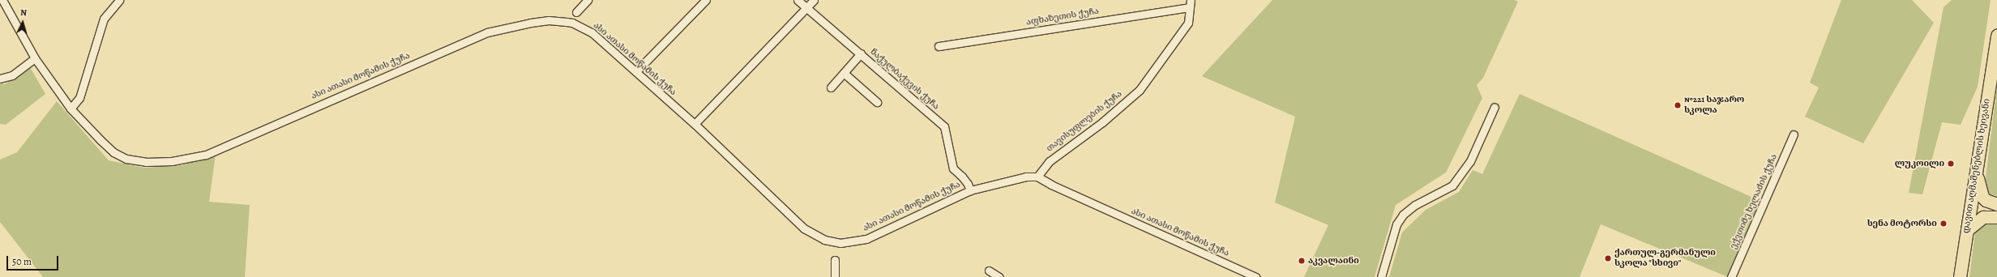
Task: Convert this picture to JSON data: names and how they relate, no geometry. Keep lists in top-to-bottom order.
{
  "streets": {
    "highway": ["დავით აღმაშენებლის ხეივანი"],
    "street": [
      "აფხაზეთის ქუჩა",
      "ასი ათასი მოწამის ქუჩა",
      "ნაქულბაქევის ქუჩა",
      "თავისუფლების ქუჩა",
      "ექვთიმე ხელაძის ქუჩა"
    ]
  },
  "crossings": [
    ["აფხაზეთის ქუჩა", "თავისუფლების ქუჩა"],
    ["ასი ათასი მოწამის ქუჩა", "ნაქულბაქევის ქუჩა"],
    ["ასი ათასი მოწამის ქუჩა", "თავისუფლების ქუჩა"]
  ],
  "places": [
    "№221 საჯარო სკოლა",
    "ლუკოილი",
    "სენა მოტორსი",
    "ქართულ-გერმანული სკოლა \"სხივი\"",
    "აკვალაინი"
  ],
  "scale_bar": "50 m",
  "north": "top"
}
